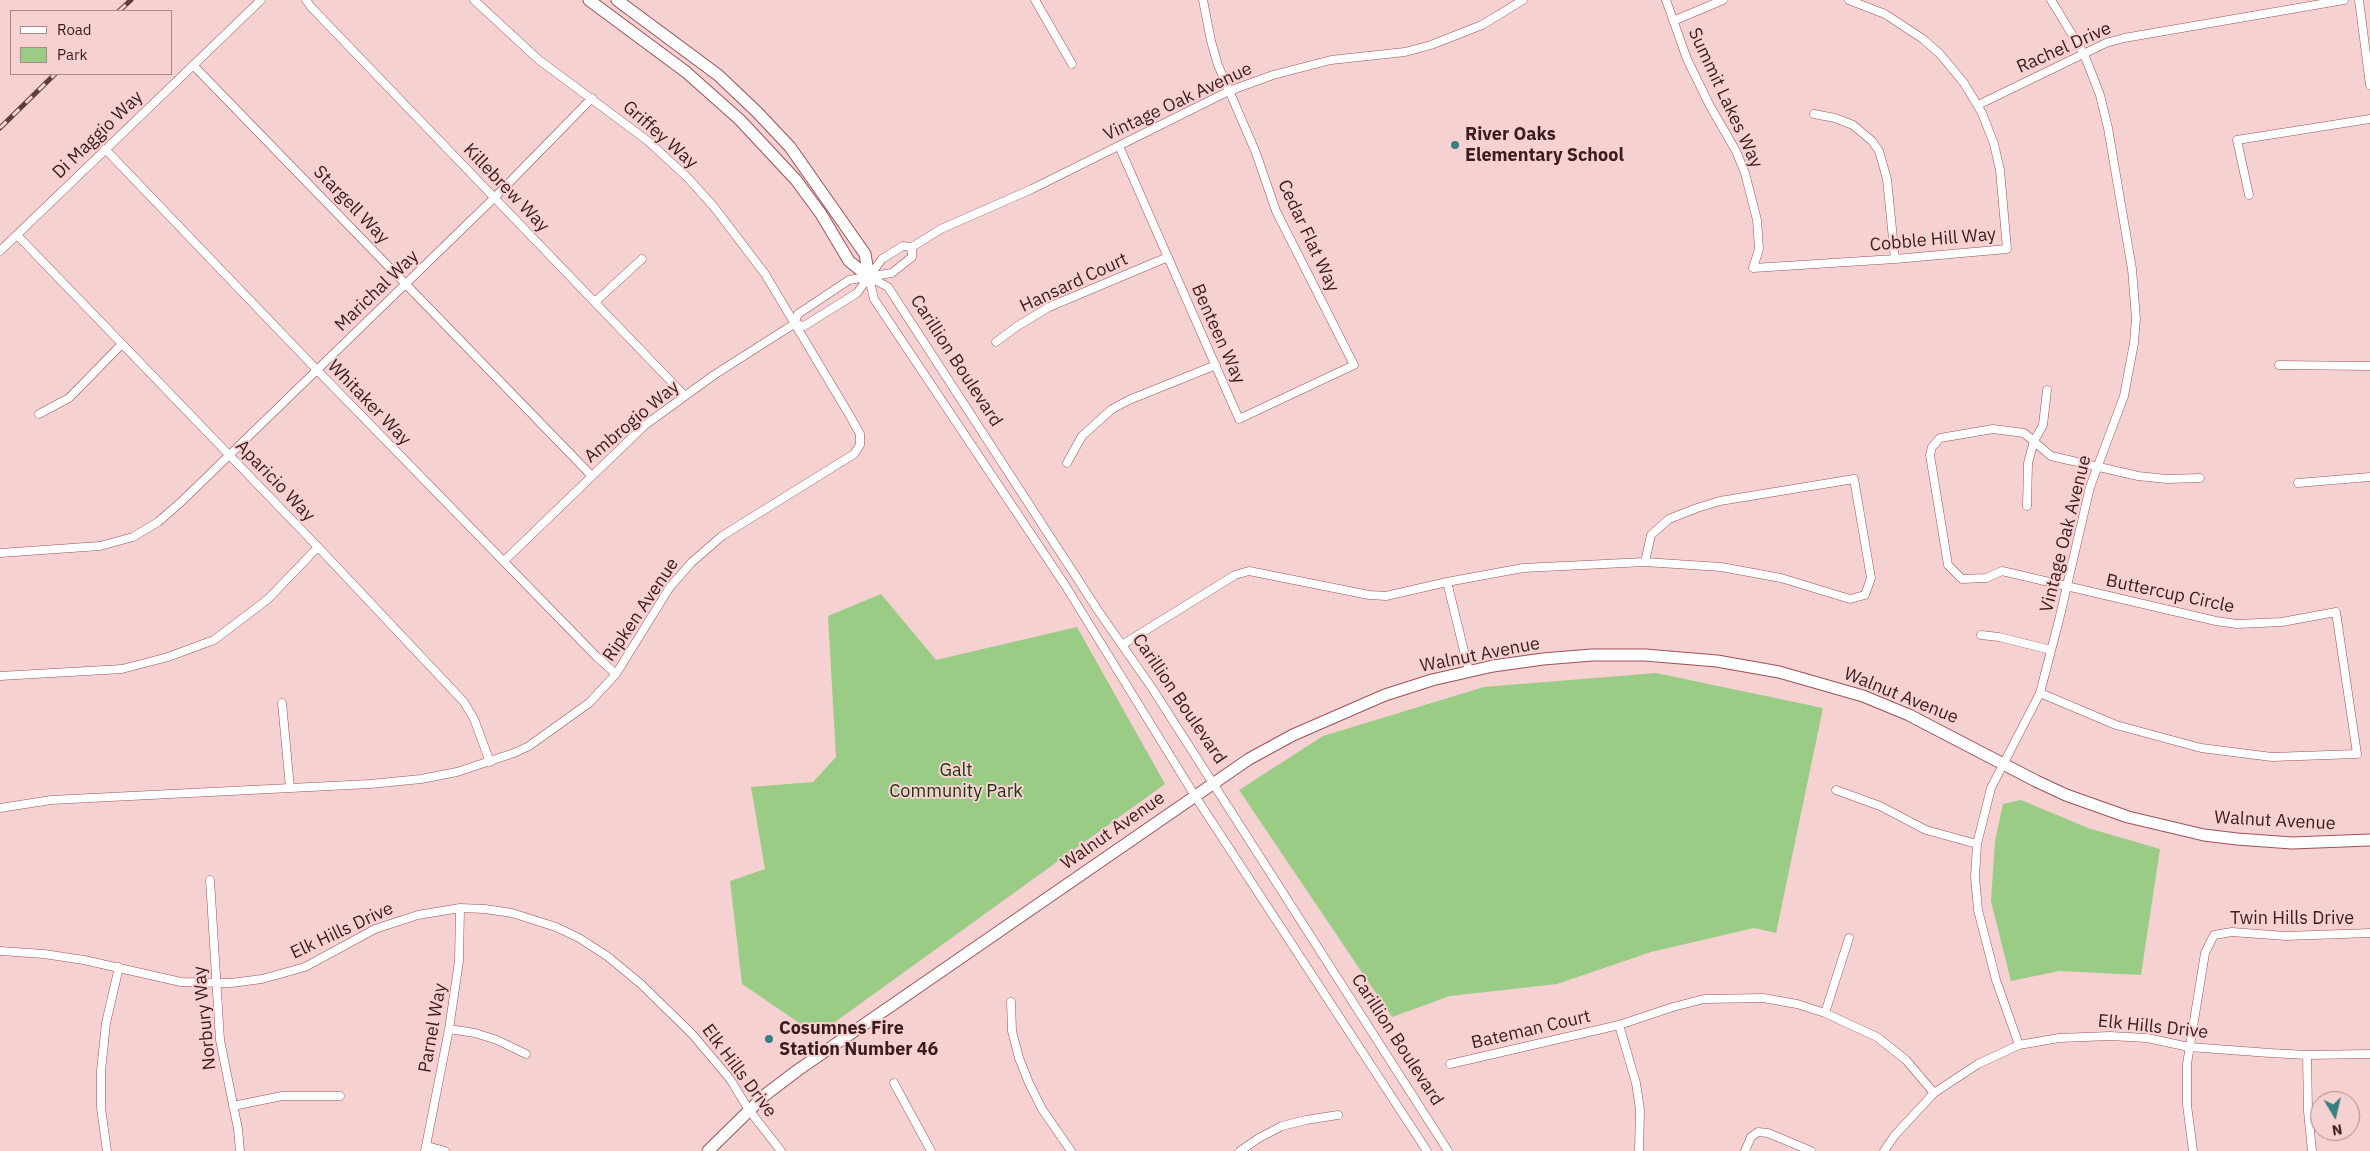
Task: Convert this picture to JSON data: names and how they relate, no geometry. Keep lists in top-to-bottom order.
{
  "streets": {
    "street": [
      "Rachel Drive",
      "Summit Lakes Way",
      "Vintage Oak Avenue",
      "Di Maggio Way",
      "Griffey Way",
      "Killebrew Way",
      "Stargell Way",
      "Cedar Flat Way",
      "Cobble Hill Way",
      "Hansard Court",
      "Marichal Way",
      "Benteen Way",
      "Carillion Boulevard",
      "Whitaker Way",
      "Ambrogio Way",
      "Aparicio Way",
      "Buttercup Circle",
      "Ripken Avenue",
      "Walnut Avenue",
      "Twin Hills Drive",
      "Elk Hills Drive",
      "Norbury Way",
      "Parnel Way",
      "Bateman Court"
    ]
  },
  "crossings": [
    ["Rachel Drive", "Vintage Oak Avenue"],
    ["Rachel Drive", "Cobble Hill Way"],
    ["Summit Lakes Way", "Cobble Hill Way"],
    ["Vintage Oak Avenue", "Cedar Flat Way"],
    ["Vintage Oak Avenue", "Benteen Way"],
    ["Vintage Oak Avenue", "Carillion Boulevard"],
    ["Vintage Oak Avenue", "Ambrogio Way"],
    ["Vintage Oak Avenue", "Buttercup Circle"],
    ["Vintage Oak Avenue", "Walnut Avenue"],
    ["Vintage Oak Avenue", "Elk Hills Drive"],
    ["Di Maggio Way", "Stargell Way"],
    ["Di Maggio Way", "Whitaker Way"],
    ["Di Maggio Way", "Aparicio Way"],
    ["Griffey Way", "Marichal Way"],
    ["Griffey Way", "Ambrogio Way"],
    ["Griffey Way", "Ripken Avenue"],
    ["Killebrew Way", "Marichal Way"],
    ["Killebrew Way", "Ambrogio Way"],
    ["Stargell Way", "Marichal Way"],
    ["Stargell Way", "Ambrogio Way"],
    ["Cedar Flat Way", "Benteen Way"],
    ["Hansard Court", "Benteen Way"],
    ["Marichal Way", "Whitaker Way"],
    ["Marichal Way", "Aparicio Way"],
    ["Carillion Boulevard", "Ambrogio Way"],
    ["Carillion Boulevard", "Walnut Avenue"],
    ["Whitaker Way", "Ambrogio Way"],
    ["Whitaker Way", "Ripken Avenue"],
    ["Ambrogio Way", "Ripken Avenue"],
    ["Aparicio Way", "Ripken Avenue"],
    ["Walnut Avenue", "Elk Hills Drive"],
    ["Twin Hills Drive", "Elk Hills Drive"],
    ["Elk Hills Drive", "Norbury Way"],
    ["Elk Hills Drive", "Parnel Way"],
    ["Elk Hills Drive", "Bateman Court"]
  ],
  "parks": ["Galt Community Park"],
  "places": ["River Oaks Elementary School", "Cosumnes Fire Station Number 46"],
  "legend": ["Road", "Park"],
  "north": "bottom"
}
